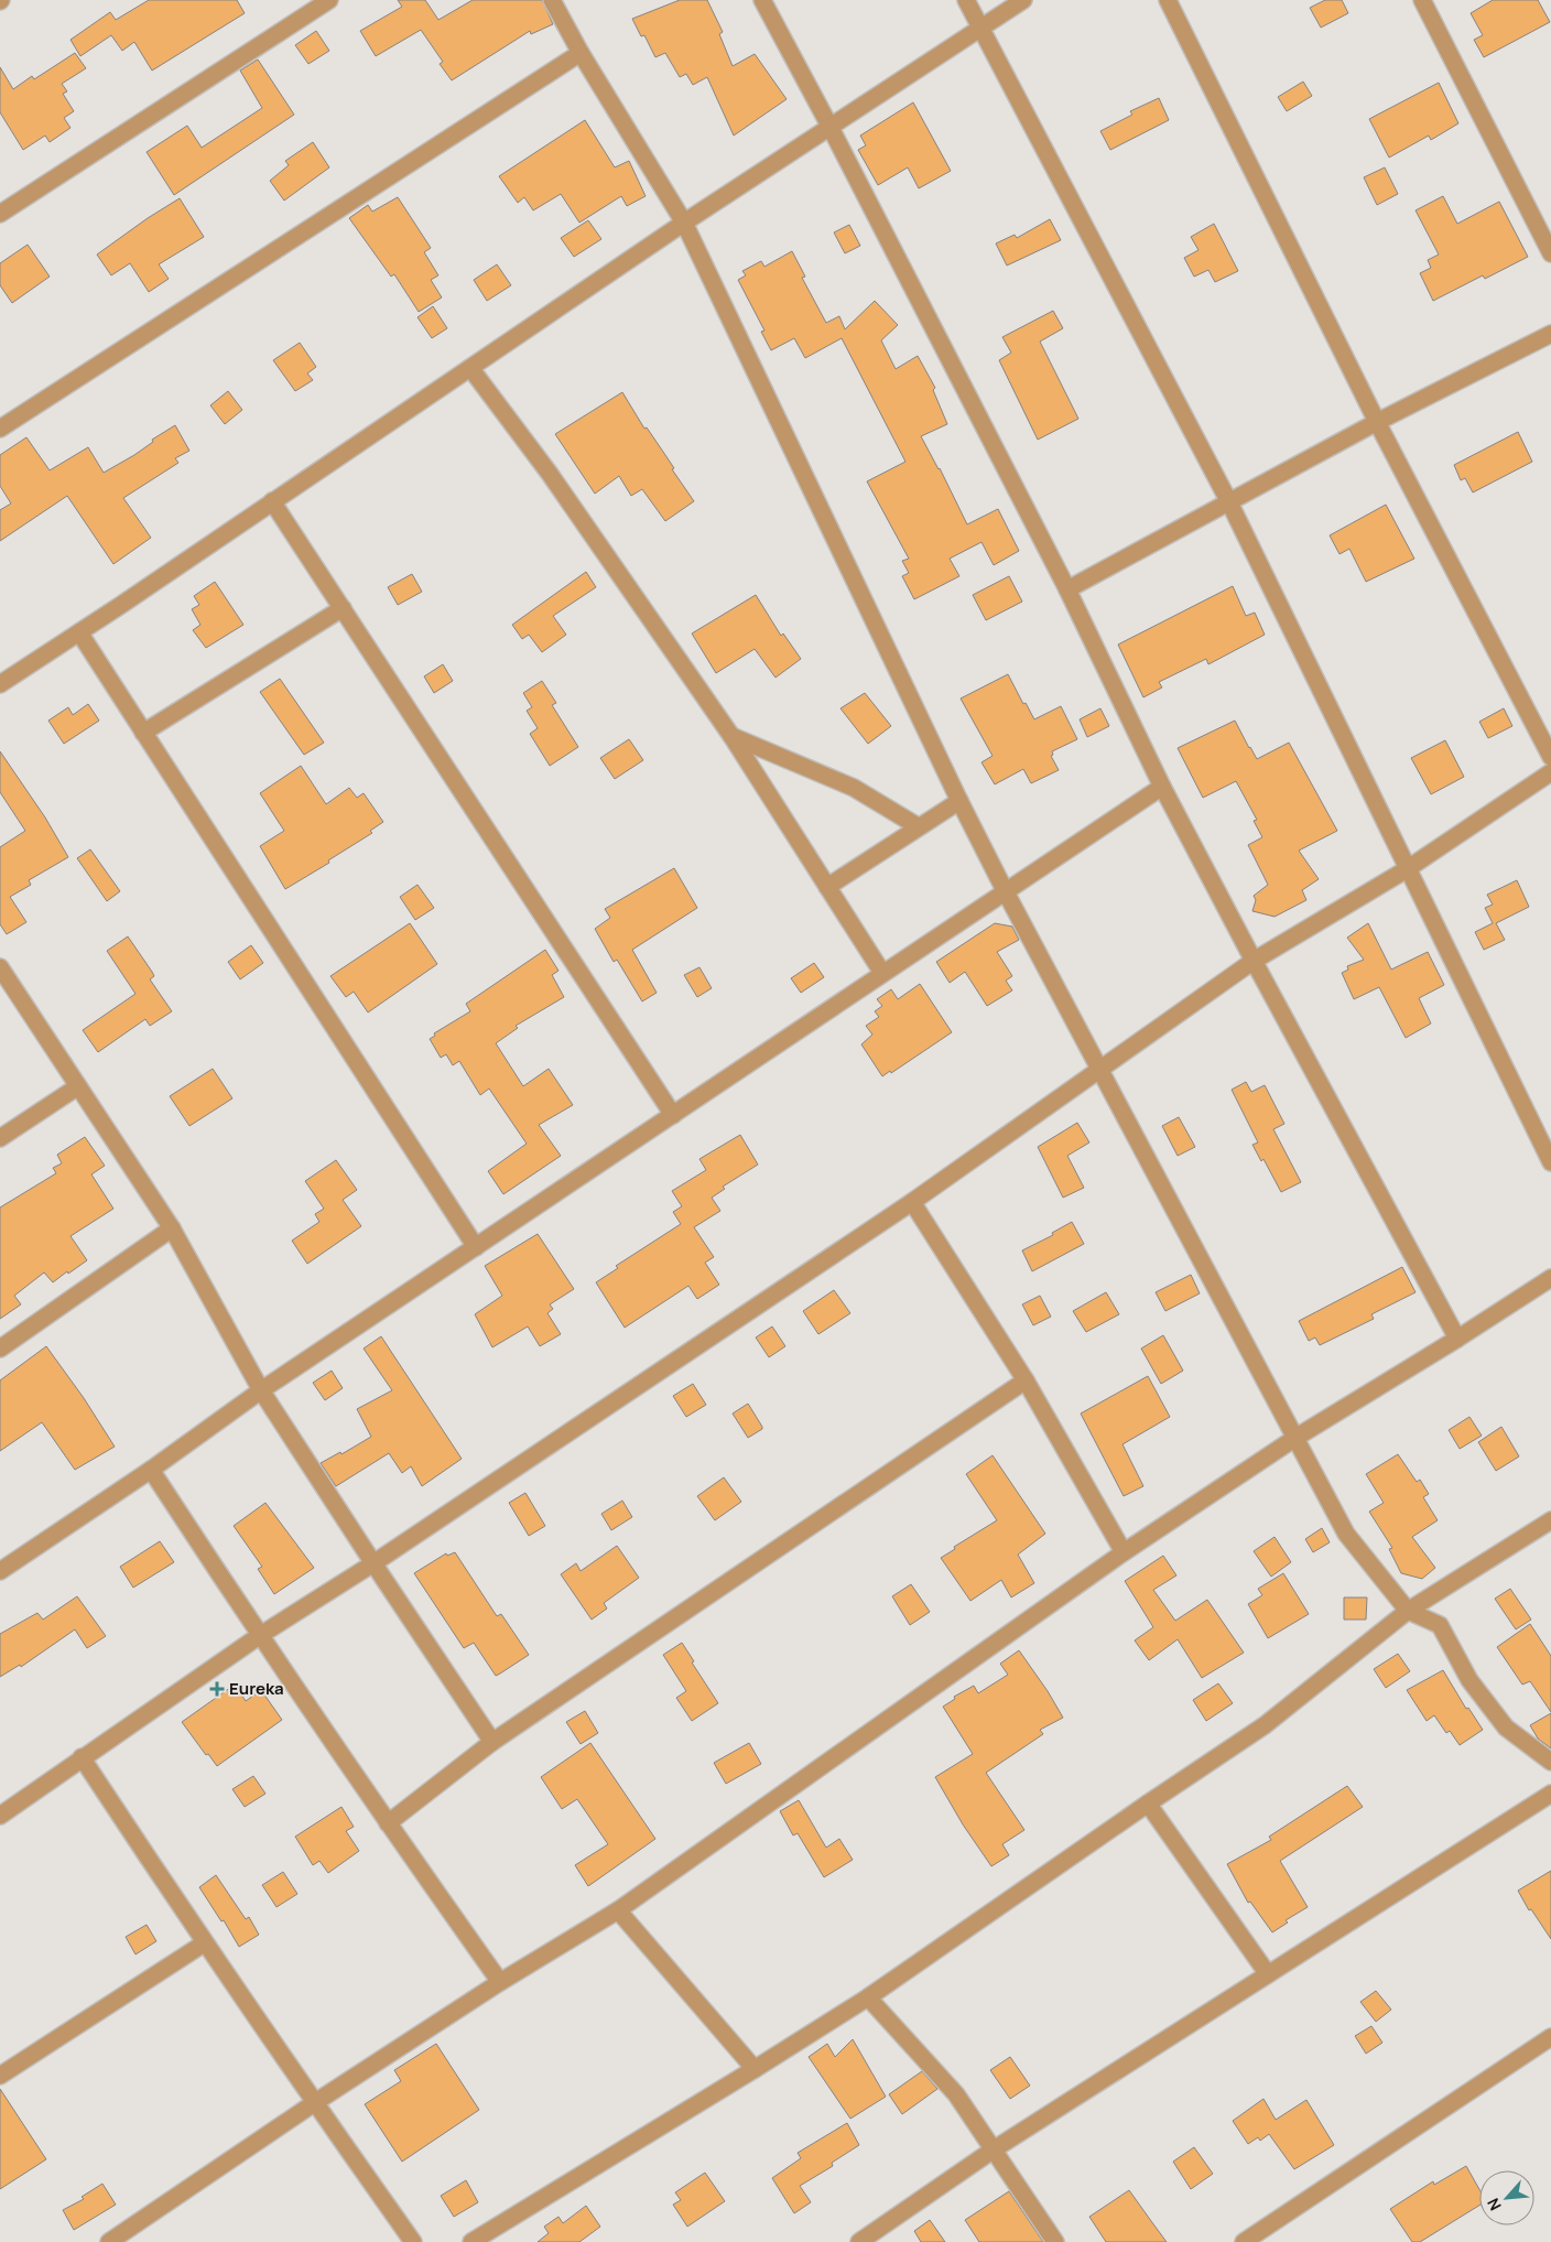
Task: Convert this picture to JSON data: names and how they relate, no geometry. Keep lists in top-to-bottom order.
{
  "places": {
    "health": ["Eureka"]
  },
  "north": "bottom left"
}
